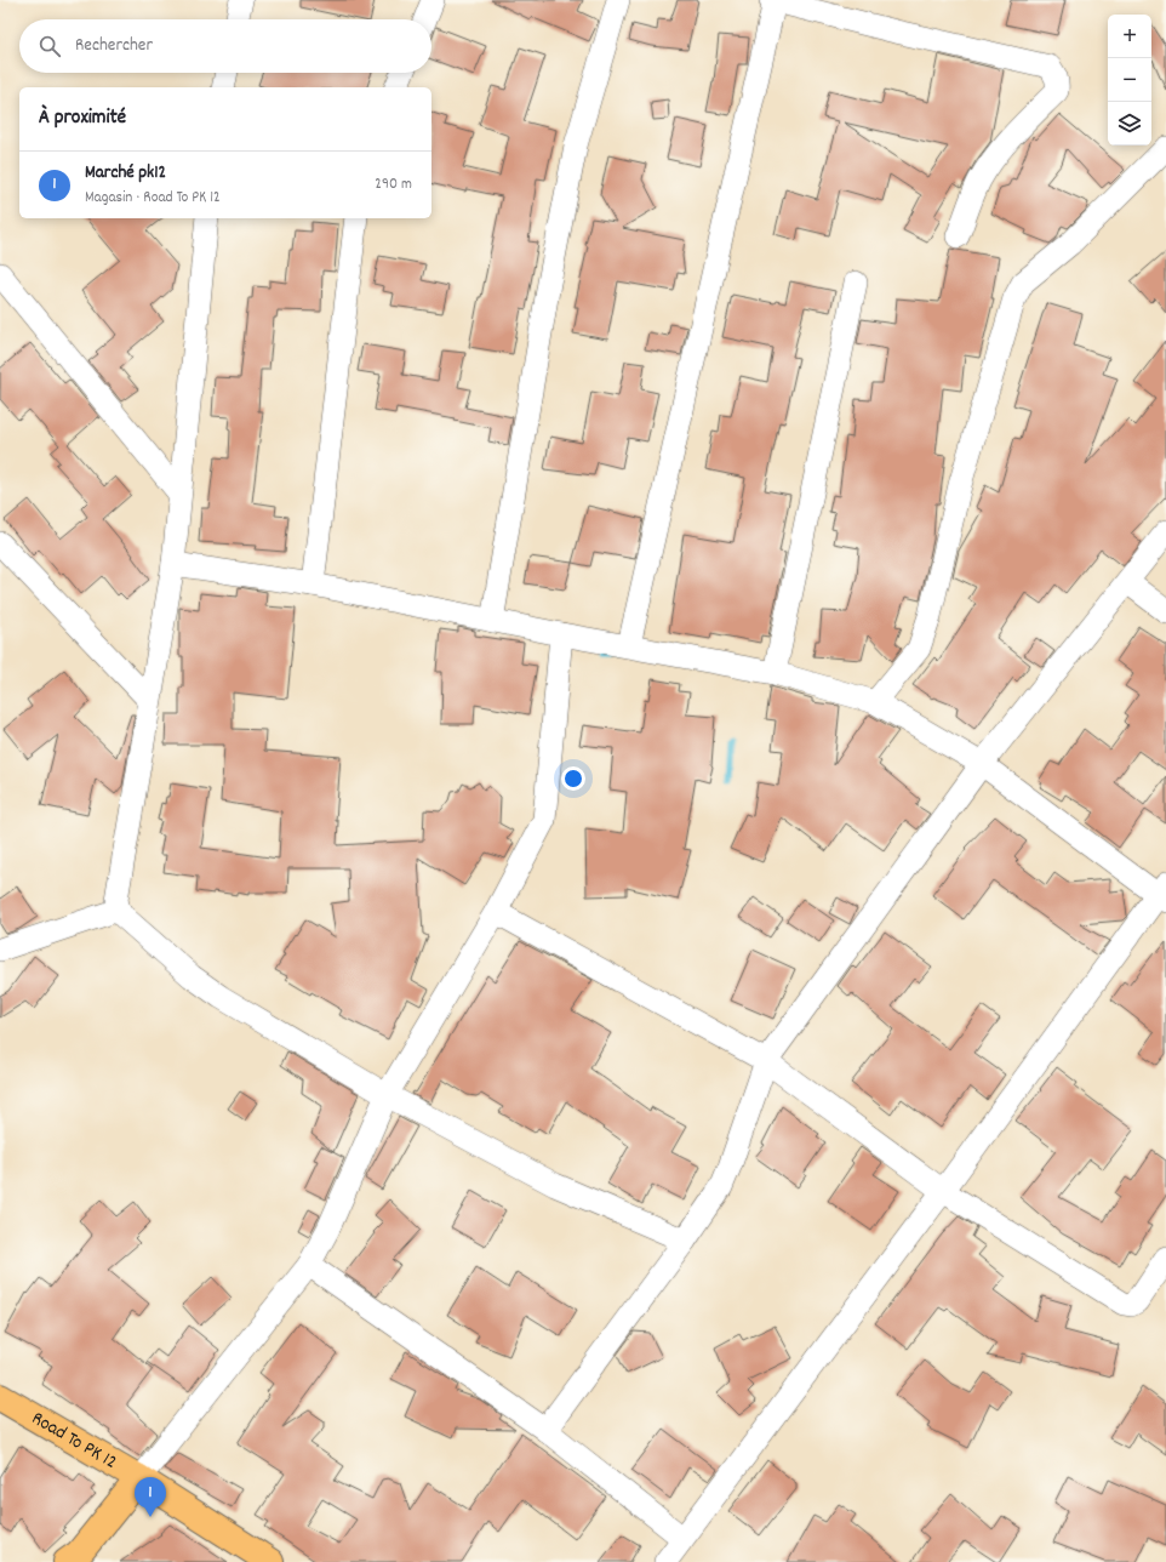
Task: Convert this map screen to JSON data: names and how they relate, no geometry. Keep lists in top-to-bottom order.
{
  "streets": {
    "main road": ["Road To PK 12"]
  },
  "page": {
    "map_buttons": ["+", "−"],
    "search": "Rechercher",
    "heading": "À proximité",
    "list": [
      {
        "mark": "1",
        "name": "Marché pk12",
        "note": "Magasin · Road To PK 12",
        "value": "290 m"
      }
    ],
    "pins": "1"
  }
}
